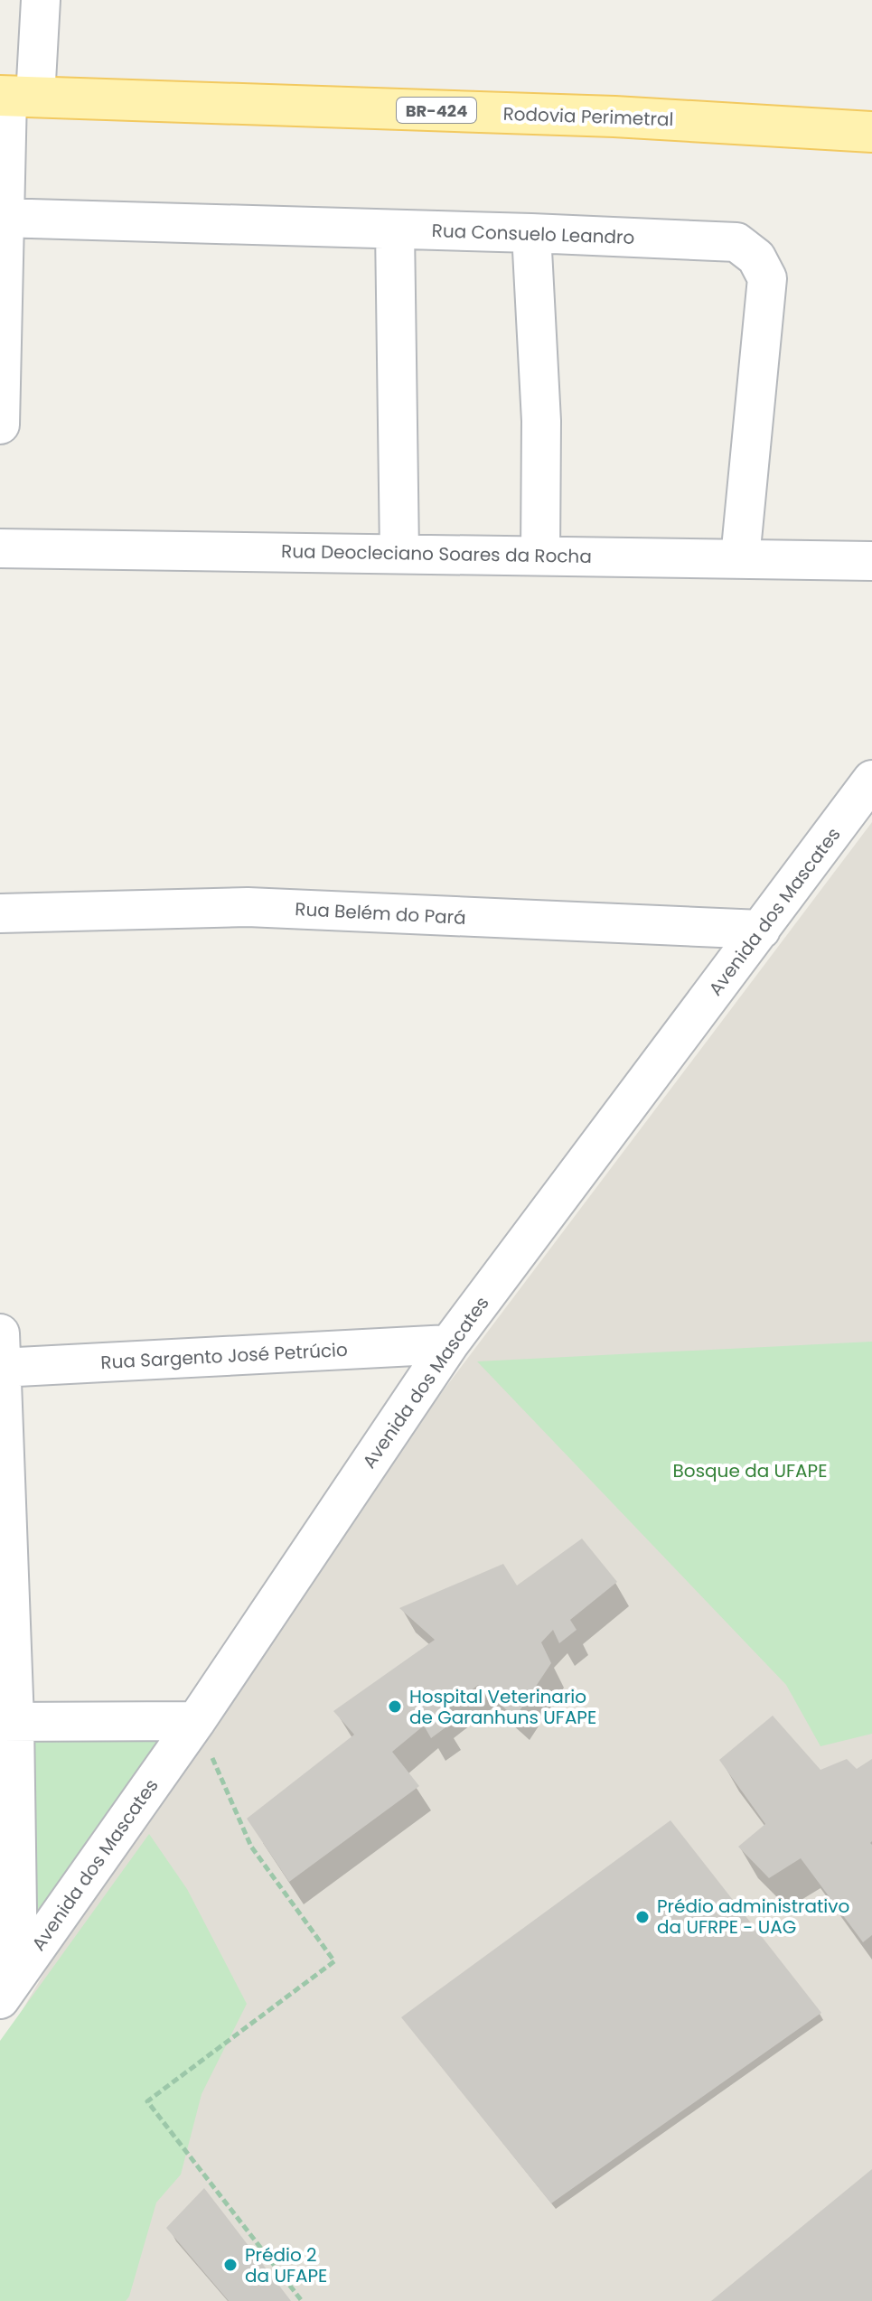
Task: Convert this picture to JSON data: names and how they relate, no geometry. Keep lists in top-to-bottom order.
{
  "streets": {
    "main road": ["BR-424", "Rodovia Perimetral"],
    "street": [
      "Rua Consuelo Leandro",
      "Rua Deocleciano Soares da Rocha",
      "Avenida dos Mascates",
      "Rua Belém do Pará",
      "Rua Sargento José Petrúcio"
    ]
  },
  "crossings": [
    ["Rua Consuelo Leandro", "Rua Deocleciano Soares da Rocha"],
    ["Avenida dos Mascates", "Rua Belém do Pará"],
    ["Avenida dos Mascates", "Rua Sargento José Petrúcio"]
  ],
  "parks": ["Bosque da UFAPE"],
  "places": ["Hospital Veterinario de Garanhuns UFAPE", "Prédio administrativo da UFRPE - UAG", "Prédio 2 da UFAPE"]
}
